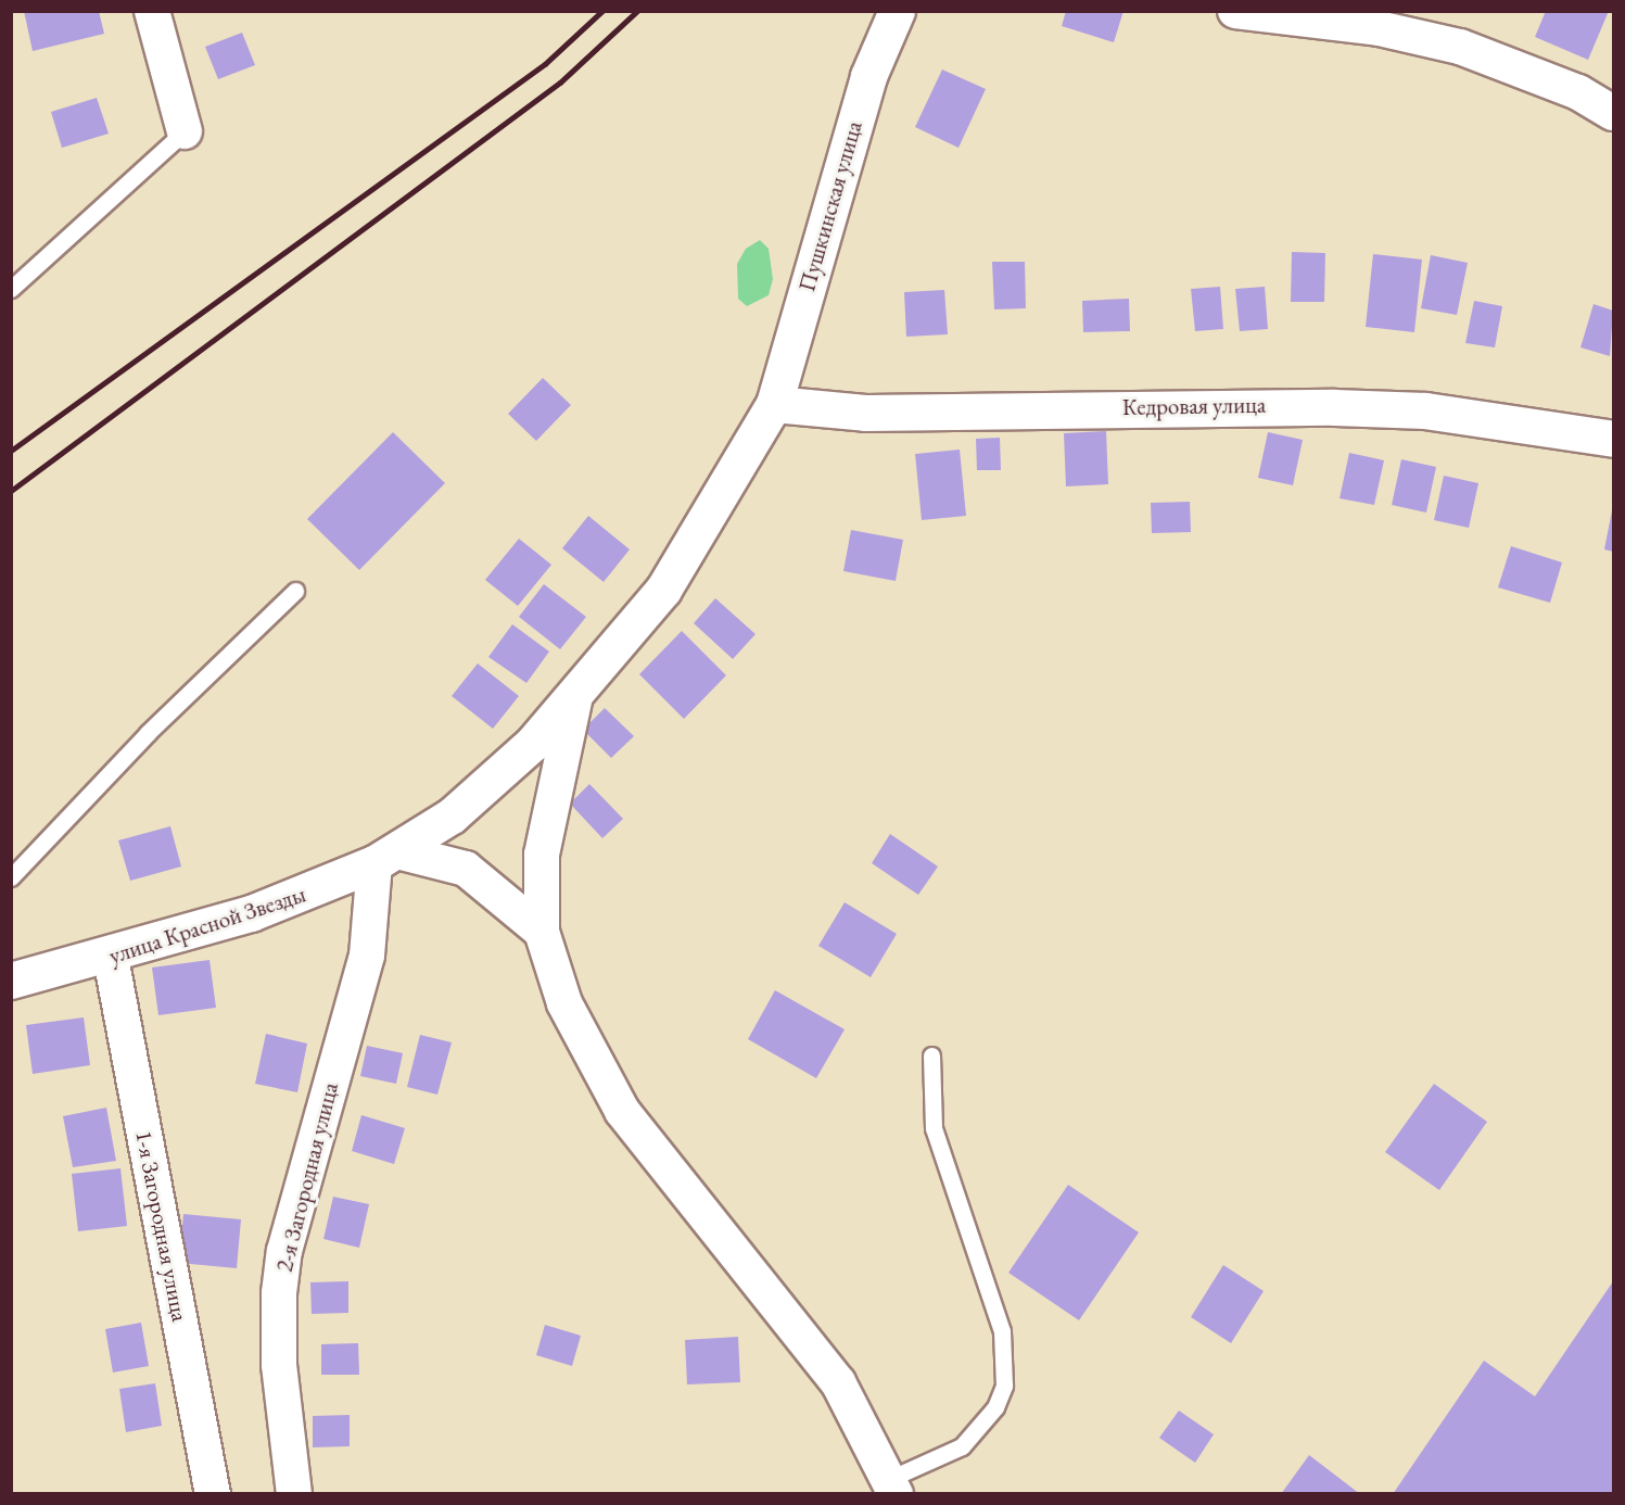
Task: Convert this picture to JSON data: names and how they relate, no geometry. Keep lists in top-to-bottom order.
{
  "streets": {
    "street": [
      "Пушкинская улица",
      "Кедровая улица",
      "улица Красной Звезды",
      "2-я Загородная улица",
      "1-я Загородная улица"
    ]
  },
  "crossings": [
    ["Пушкинская улица", "Кедровая улица"],
    ["Пушкинская улица", "улица Красной Звезды"],
    ["улица Красной Звезды", "2-я Загородная улица"],
    ["улица Красной Звезды", "1-я Загородная улица"]
  ]
}
